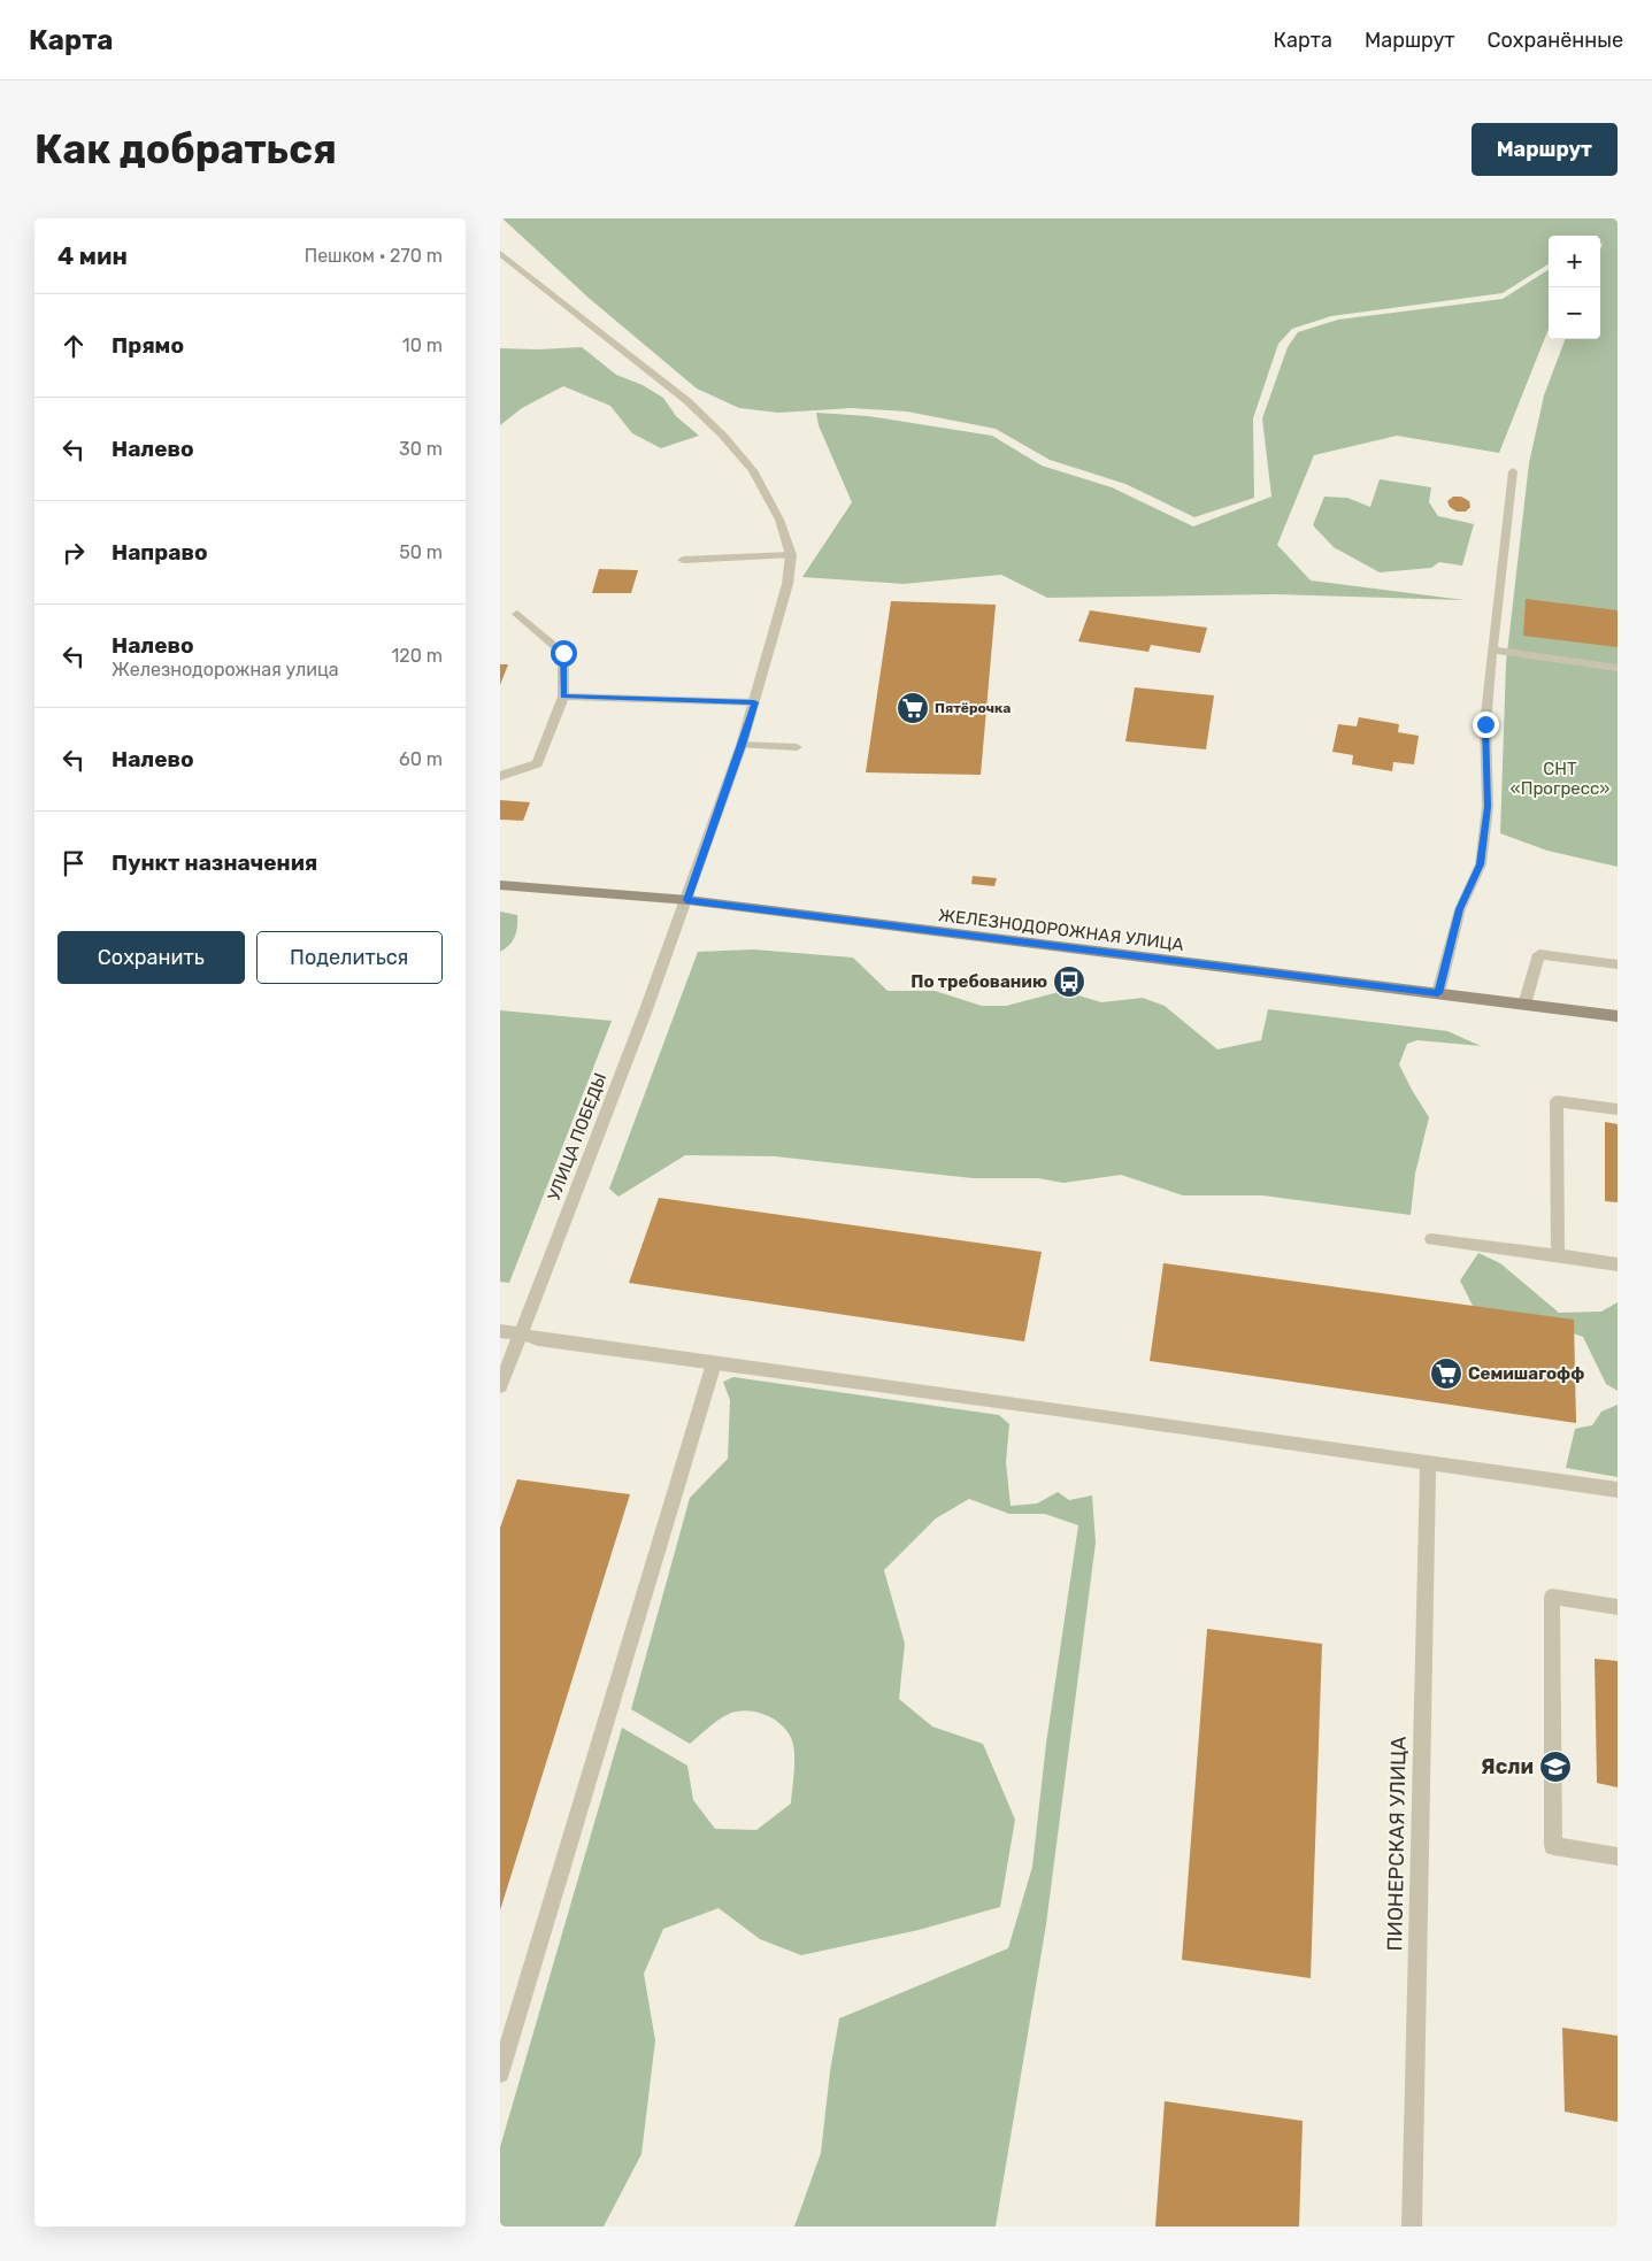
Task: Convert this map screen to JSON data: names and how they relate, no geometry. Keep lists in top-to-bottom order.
{
  "streets": {
    "main road": ["ЖЕЛЕЗНОДОРОЖНАЯ УЛИЦА"],
    "street": ["УЛИЦА ПОБЕДЫ", "ПИОНЕРСКАЯ УЛИЦА"]
  },
  "crossings": [
    ["ЖЕЛЕЗНОДОРОЖНАЯ УЛИЦА", "УЛИЦА ПОБЕДЫ"]
  ],
  "parks": ["СНТ «Прогресс»"],
  "places": {
    "supermarket": ["Пятёрочка", "Семишагофф"],
    "bus stop": ["По требованию"],
    "school or university": ["Ясли"]
  },
  "page": {
    "header": "Карта",
    "nav": ["Карта", "Маршрут", "Сохранённые"],
    "buttons": [
      "Маршрут",
      ["Сохранить", "Поделиться"]
    ],
    "title": "Как добраться",
    "heading": ["4 мин", "Пешком · 270 m"],
    "map_buttons": ["+", "−"],
    "list": [
      ["Прямо", "10 m"],
      ["Налево", "30 m"],
      ["Направо", "50 m"],
      ["Налево", "Железнодорожная улица", "120 m"],
      ["Налево", "60 m"],
      "Пункт назначения"
    ]
  }
}
